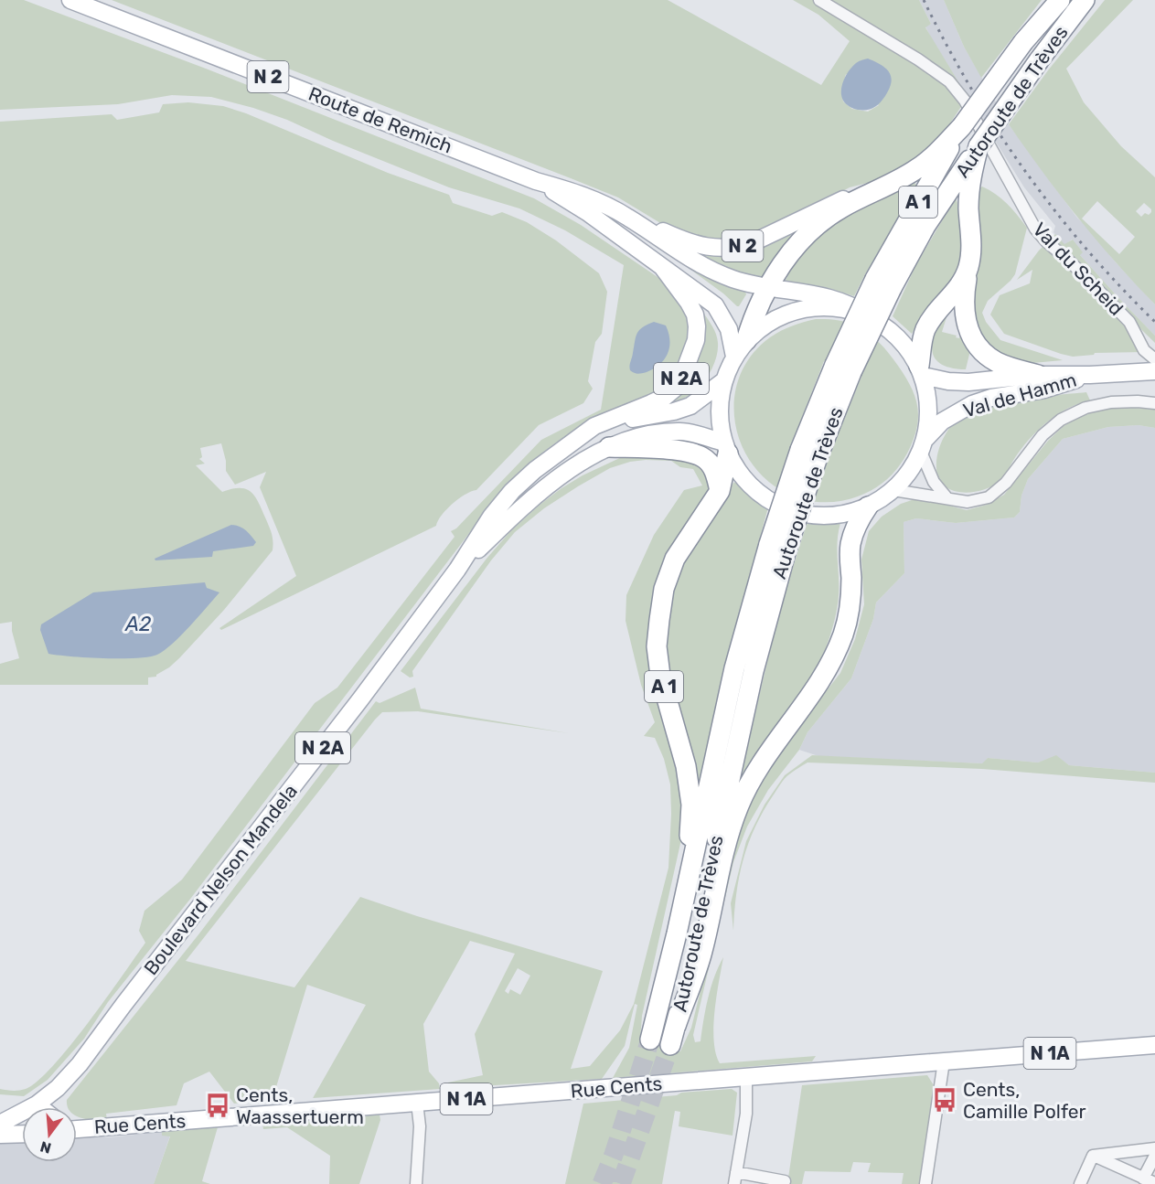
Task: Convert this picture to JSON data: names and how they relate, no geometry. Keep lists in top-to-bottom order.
{
  "streets": {
    "highway": ["N 2", "Autoroute de Trèves", "A 1"],
    "main road": [
      "Route de Remich",
      "N 2A",
      "Val de Hamm",
      "Boulevard Nelson Mandela",
      "N 1A",
      "Rue Cents"
    ],
    "street": ["Val du Scheid"]
  },
  "crossings": [
    ["N 2", "Autoroute de Trèves"],
    ["N 2", "Route de Remich"],
    ["Autoroute de Trèves", "A 1"],
    ["Route de Remich", "Boulevard Nelson Mandela"],
    ["A 1", "Val de Hamm"],
    ["A 1", "Boulevard Nelson Mandela"]
  ],
  "water": ["A2"],
  "places": {
    "bus stop": ["Cents, Camille Polfer", "Cents, Waassertuerm"]
  },
  "north": "bottom"
}
